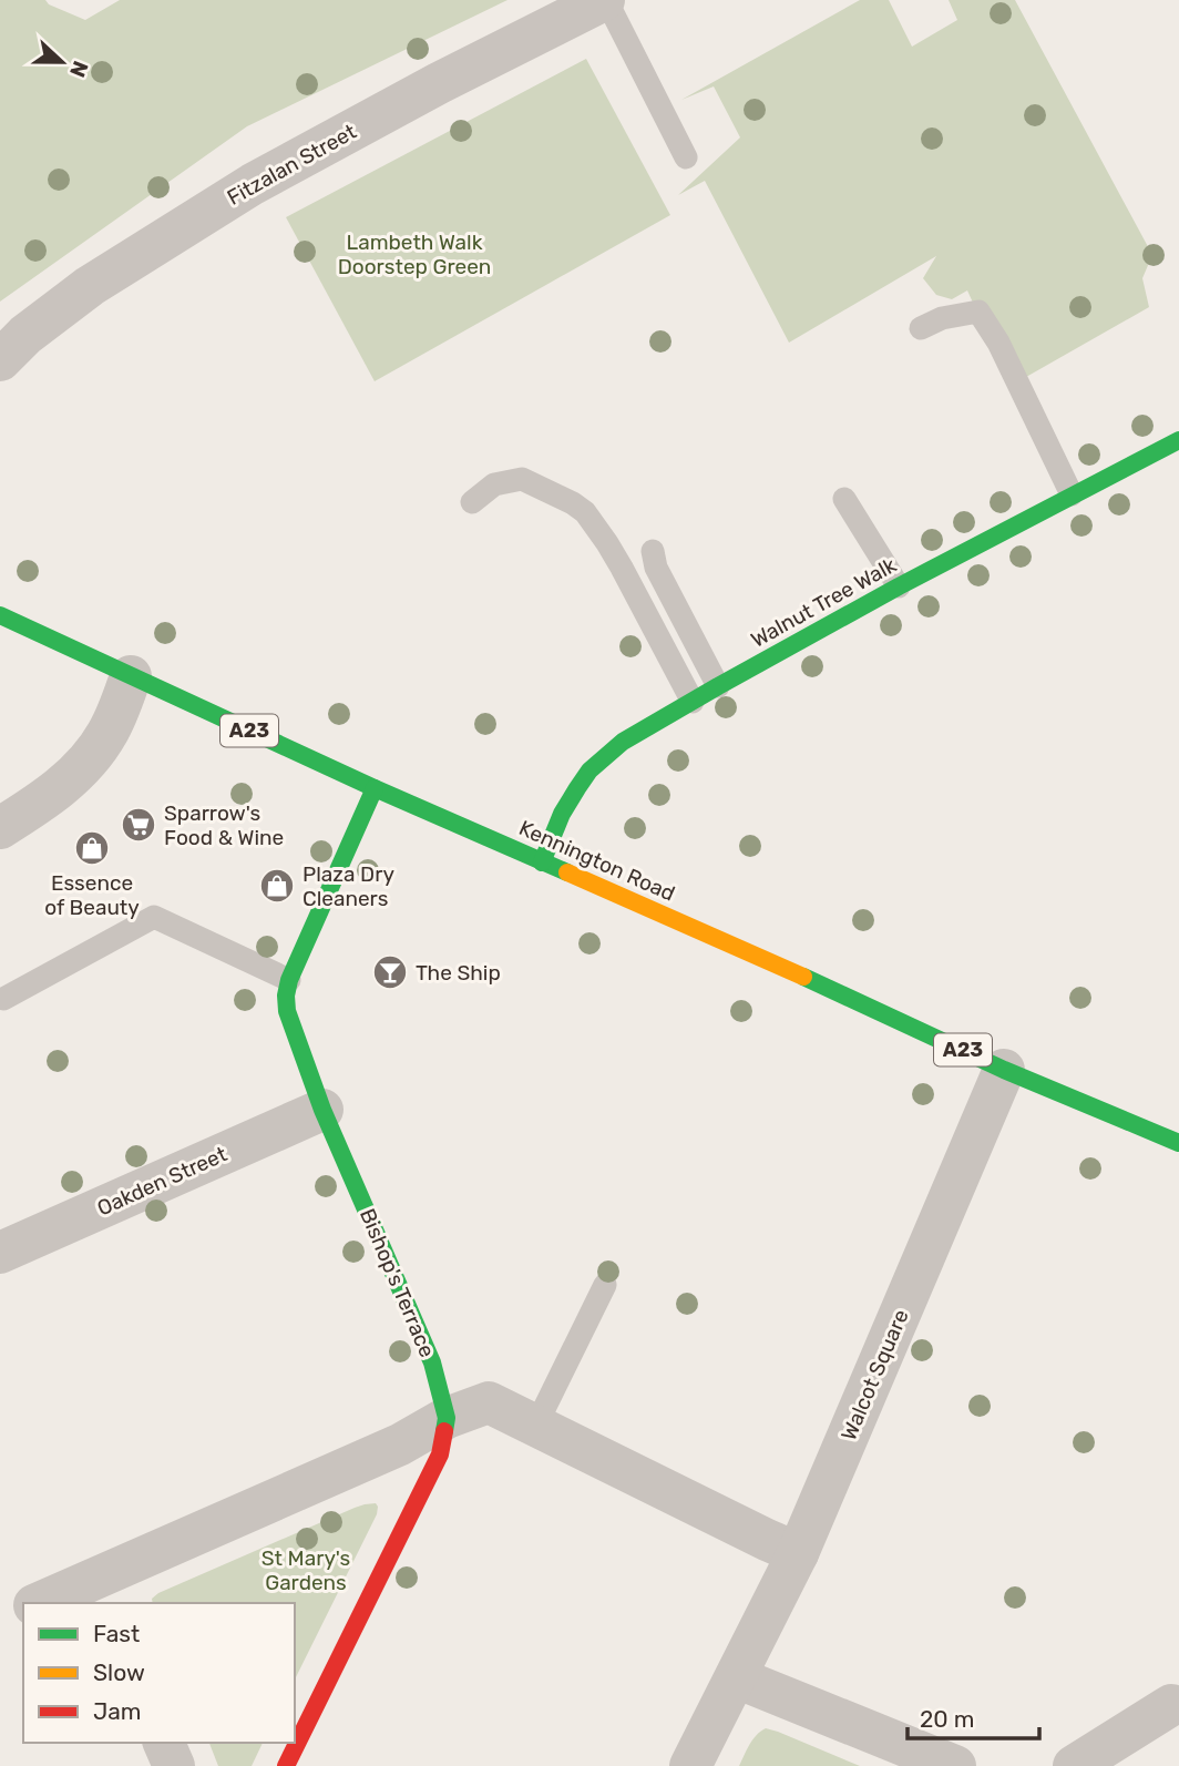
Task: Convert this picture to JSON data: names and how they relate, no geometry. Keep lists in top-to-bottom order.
{
  "streets": {
    "street": [
      "Fitzalan Street",
      "Walnut Tree Walk",
      "A23",
      "Kennington Road",
      "Oakden Street",
      "Bishop's Terrace",
      "Walcot Square"
    ]
  },
  "crossings": [
    ["Walnut Tree Walk", "Kennington Road"],
    ["Kennington Road", "Bishop's Terrace"],
    ["Kennington Road", "Walcot Square"],
    ["Oakden Street", "Bishop's Terrace"]
  ],
  "parks": ["Lambeth Walk Doorstep Green", "St Mary's Gardens"],
  "places": {
    "supermarket": ["Sparrow's Food & Wine"],
    "shop": ["Essence of Beauty", "Plaza Dry Cleaners"],
    "bar": ["The Ship"]
  },
  "legend": ["Fast", "Slow", "Jam"],
  "scale_bar": "20 m",
  "north": "right"
}
